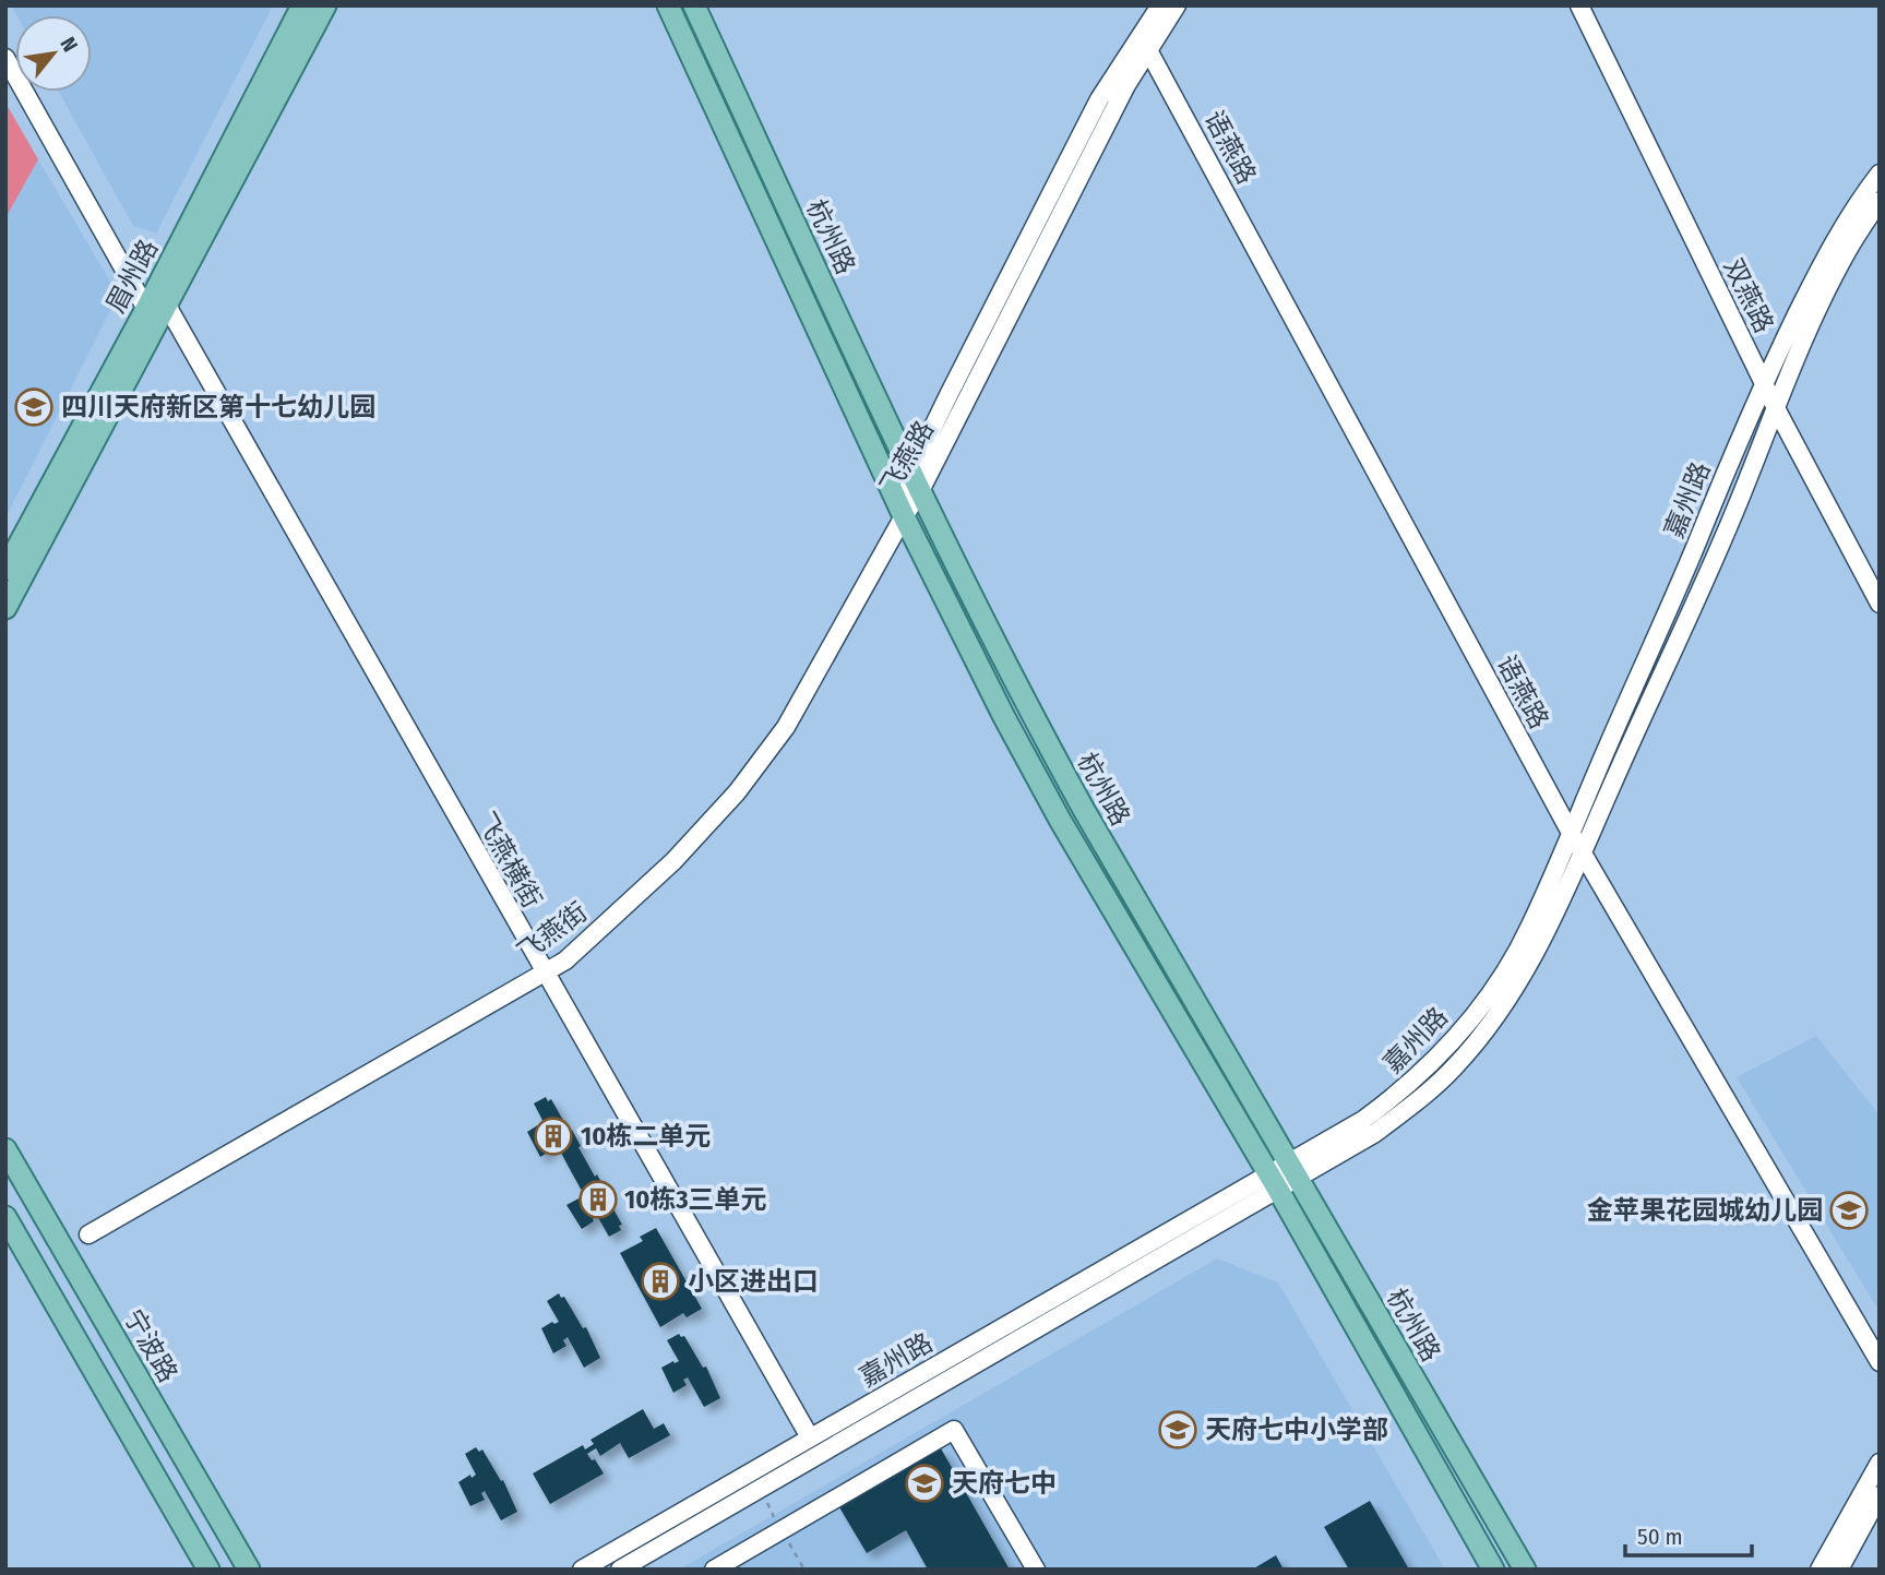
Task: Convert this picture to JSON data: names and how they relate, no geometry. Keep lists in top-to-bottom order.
{
  "streets": {
    "main road": ["杭州路", "眉州路", "宁波路"],
    "street": [
      "语燕路",
      "双燕路",
      "飞燕路",
      "嘉州路",
      "飞燕横街",
      "飞燕街"
    ]
  },
  "crossings": [
    ["语燕路", "飞燕路"],
    ["语燕路", "嘉州路"],
    ["杭州路", "飞燕路"],
    ["杭州路", "嘉州路"],
    ["杭州路", "飞燕街"],
    ["眉州路", "飞燕横街"],
    ["双燕路", "嘉州路"],
    ["飞燕路", "飞燕街"],
    ["嘉州路", "飞燕横街"],
    ["飞燕横街", "飞燕街"]
  ],
  "places": {
    "school or university": [
      "四川天府新区第十七幼儿园",
      "金苹果花园城幼儿园",
      "天府七中小学部",
      "天府七中"
    ],
    "building": ["10栋二单元", "10栋3三单元", "小区进出口"]
  },
  "scale_bar": "50 m",
  "north": "top right"
}
